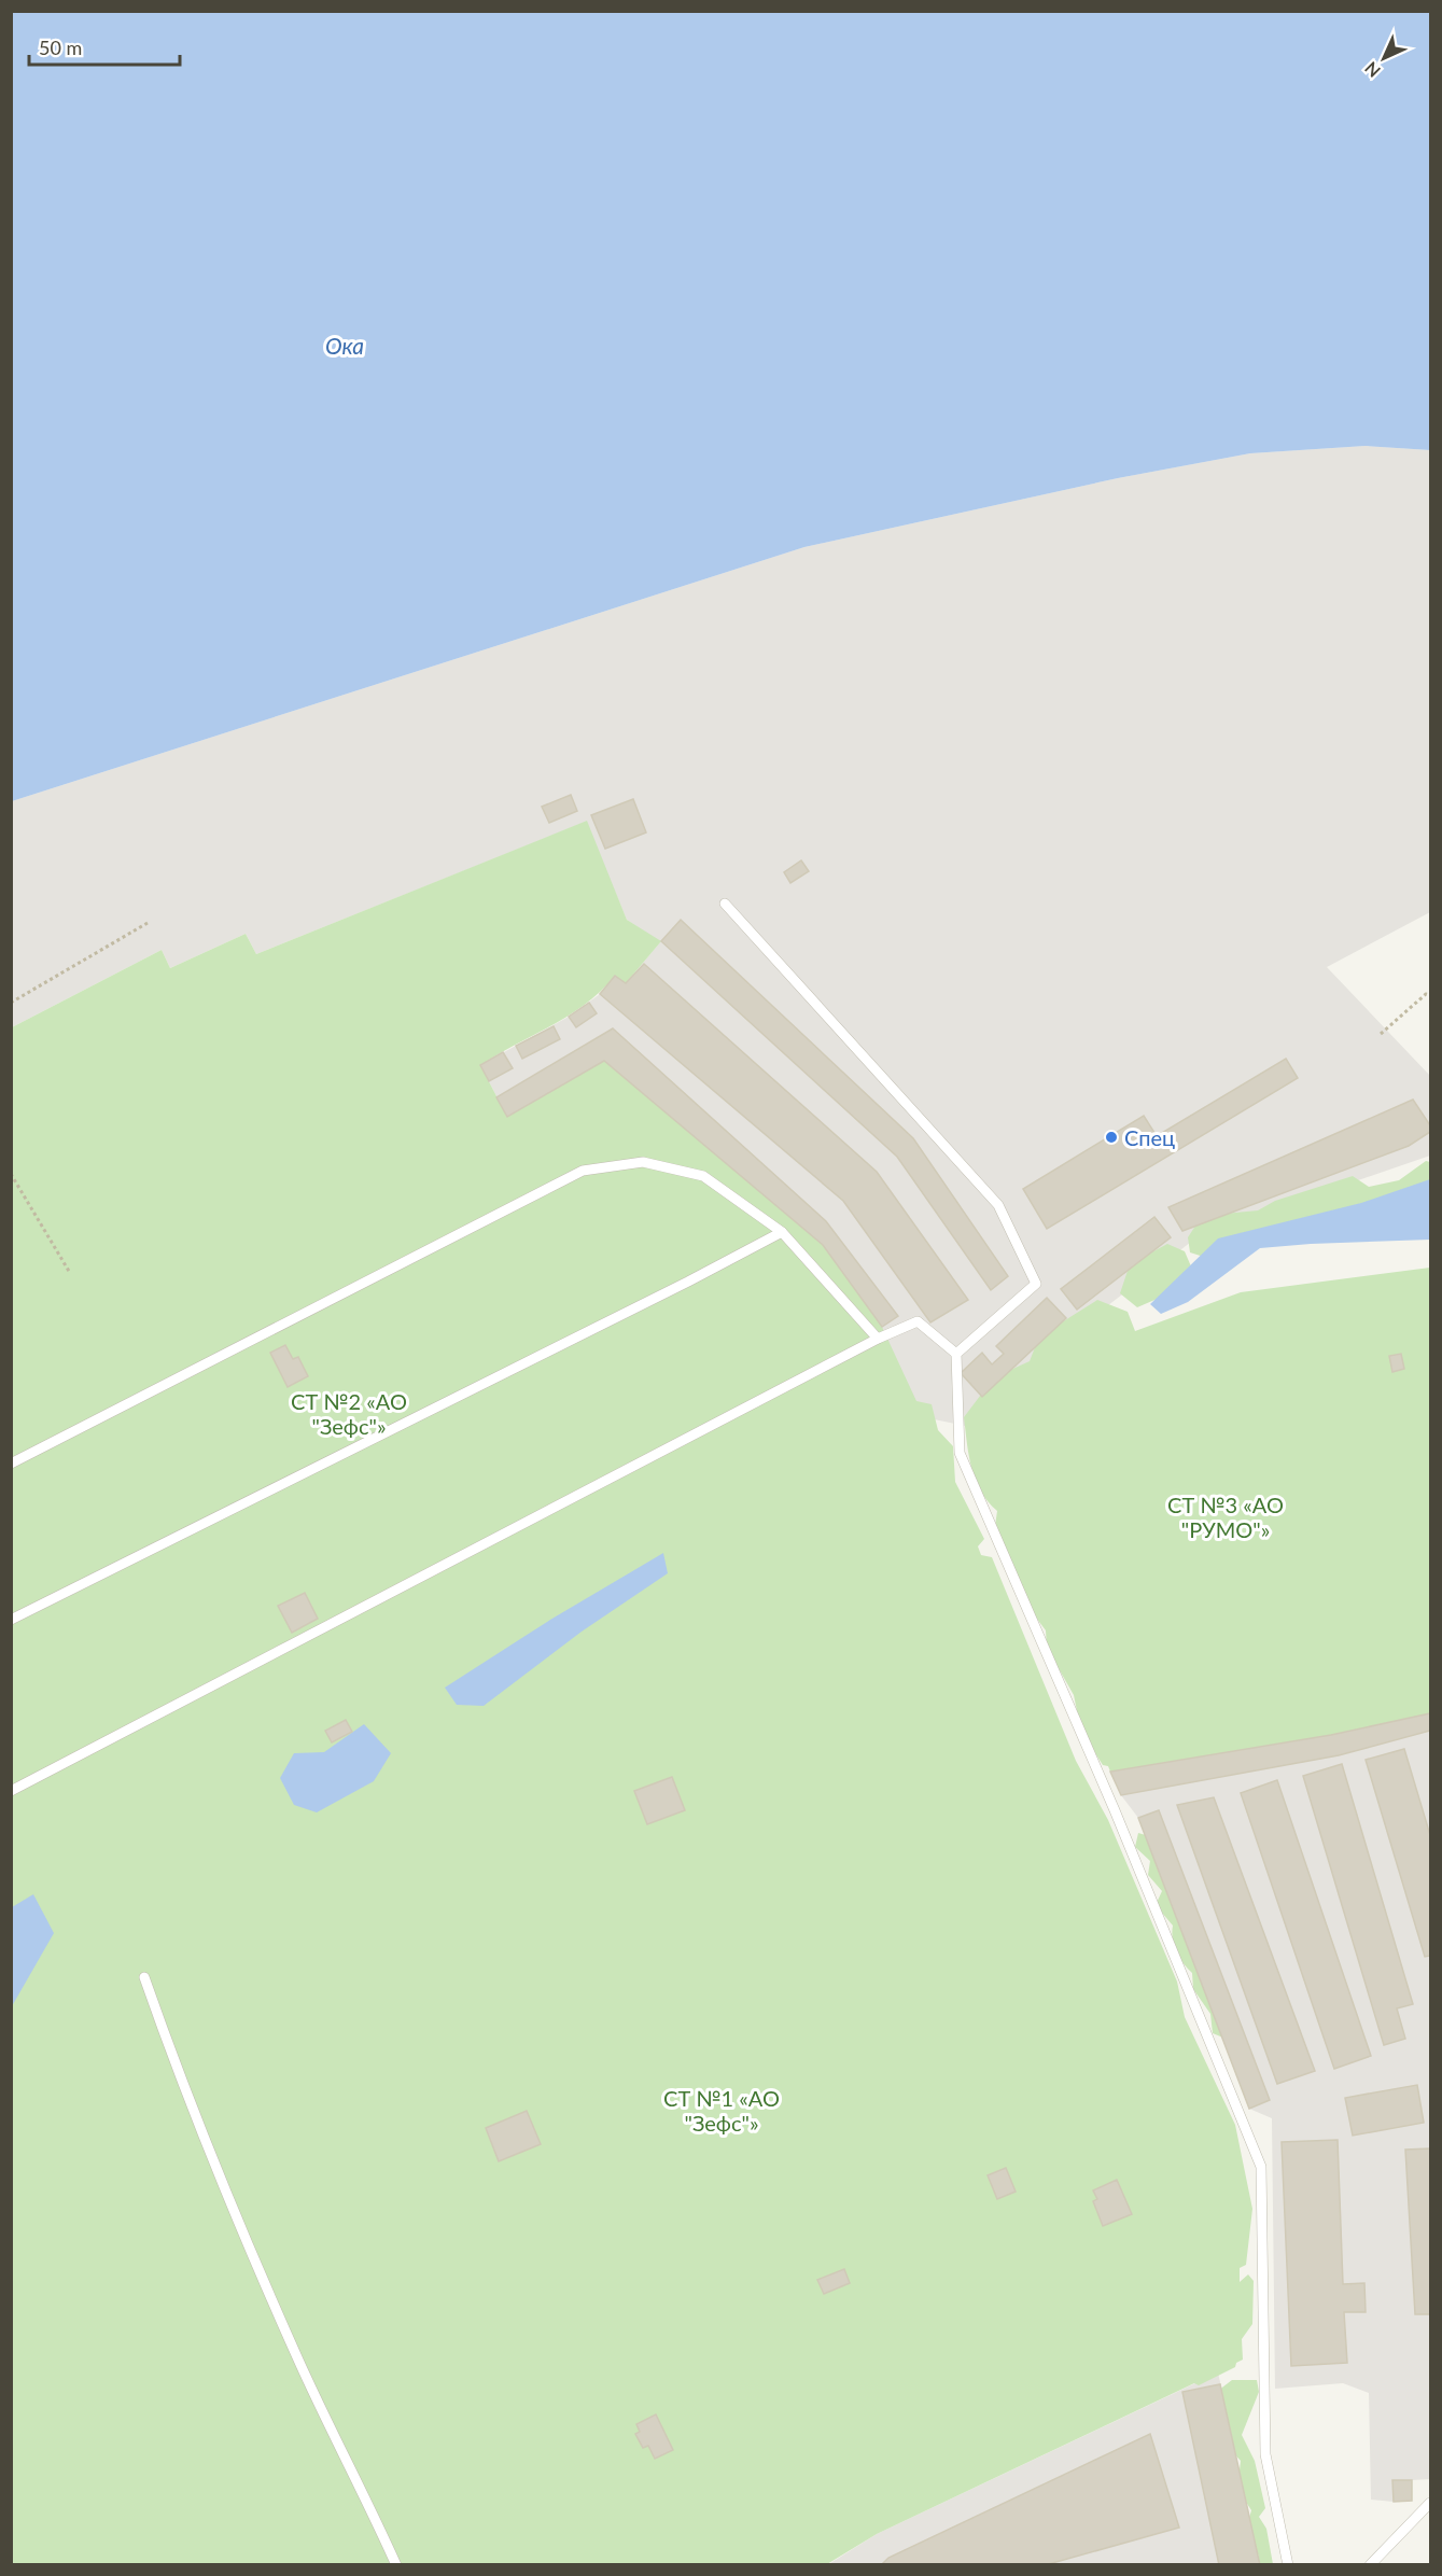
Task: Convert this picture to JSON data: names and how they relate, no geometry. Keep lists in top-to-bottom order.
{
  "water": ["Ока"],
  "parks": ["СТ №2 «АО \"Зефс\"»", "СТ №3 «АО \"РУМО\"»", "СТ №1 «АО \"Зефс\"»"],
  "places": ["Спец"],
  "scale_bar": "50 m",
  "north": "bottom left"
}
